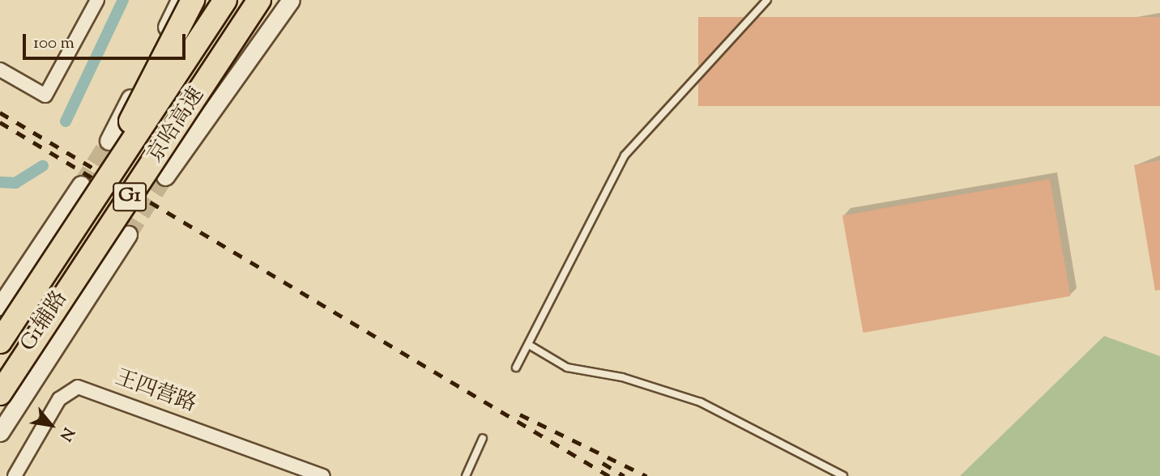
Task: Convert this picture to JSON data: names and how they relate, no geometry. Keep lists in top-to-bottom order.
{
  "streets": {
    "highway": ["京哈高速", "G1"],
    "main road": ["G1辅路"],
    "street": ["王四营路"]
  },
  "scale_bar": "100 m",
  "north": "bottom right"
}
